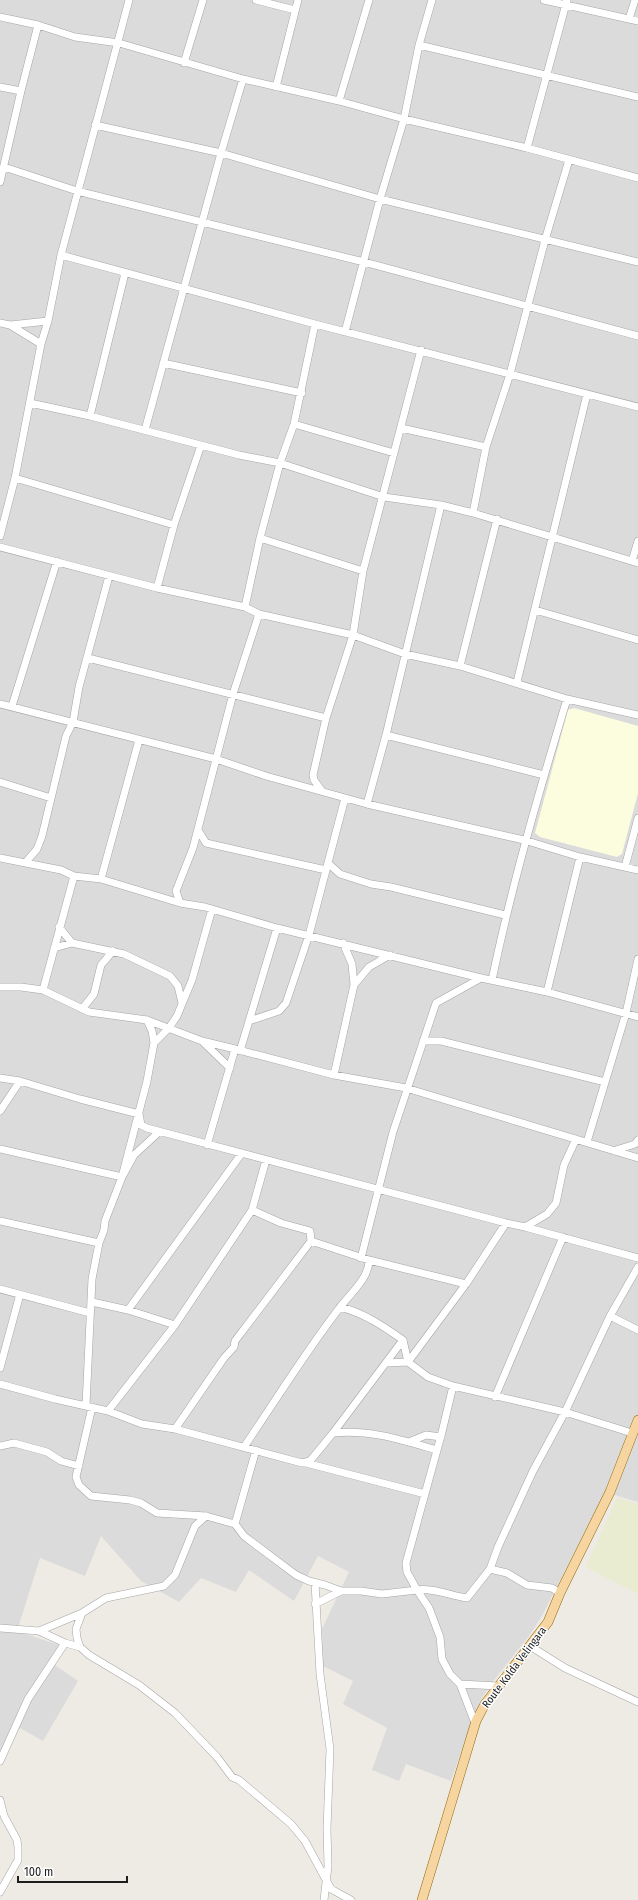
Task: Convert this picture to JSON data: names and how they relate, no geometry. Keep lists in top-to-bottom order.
{
  "streets": {
    "main road": ["Route Kolda Velingara"]
  },
  "scale_bar": "100 m"
}
